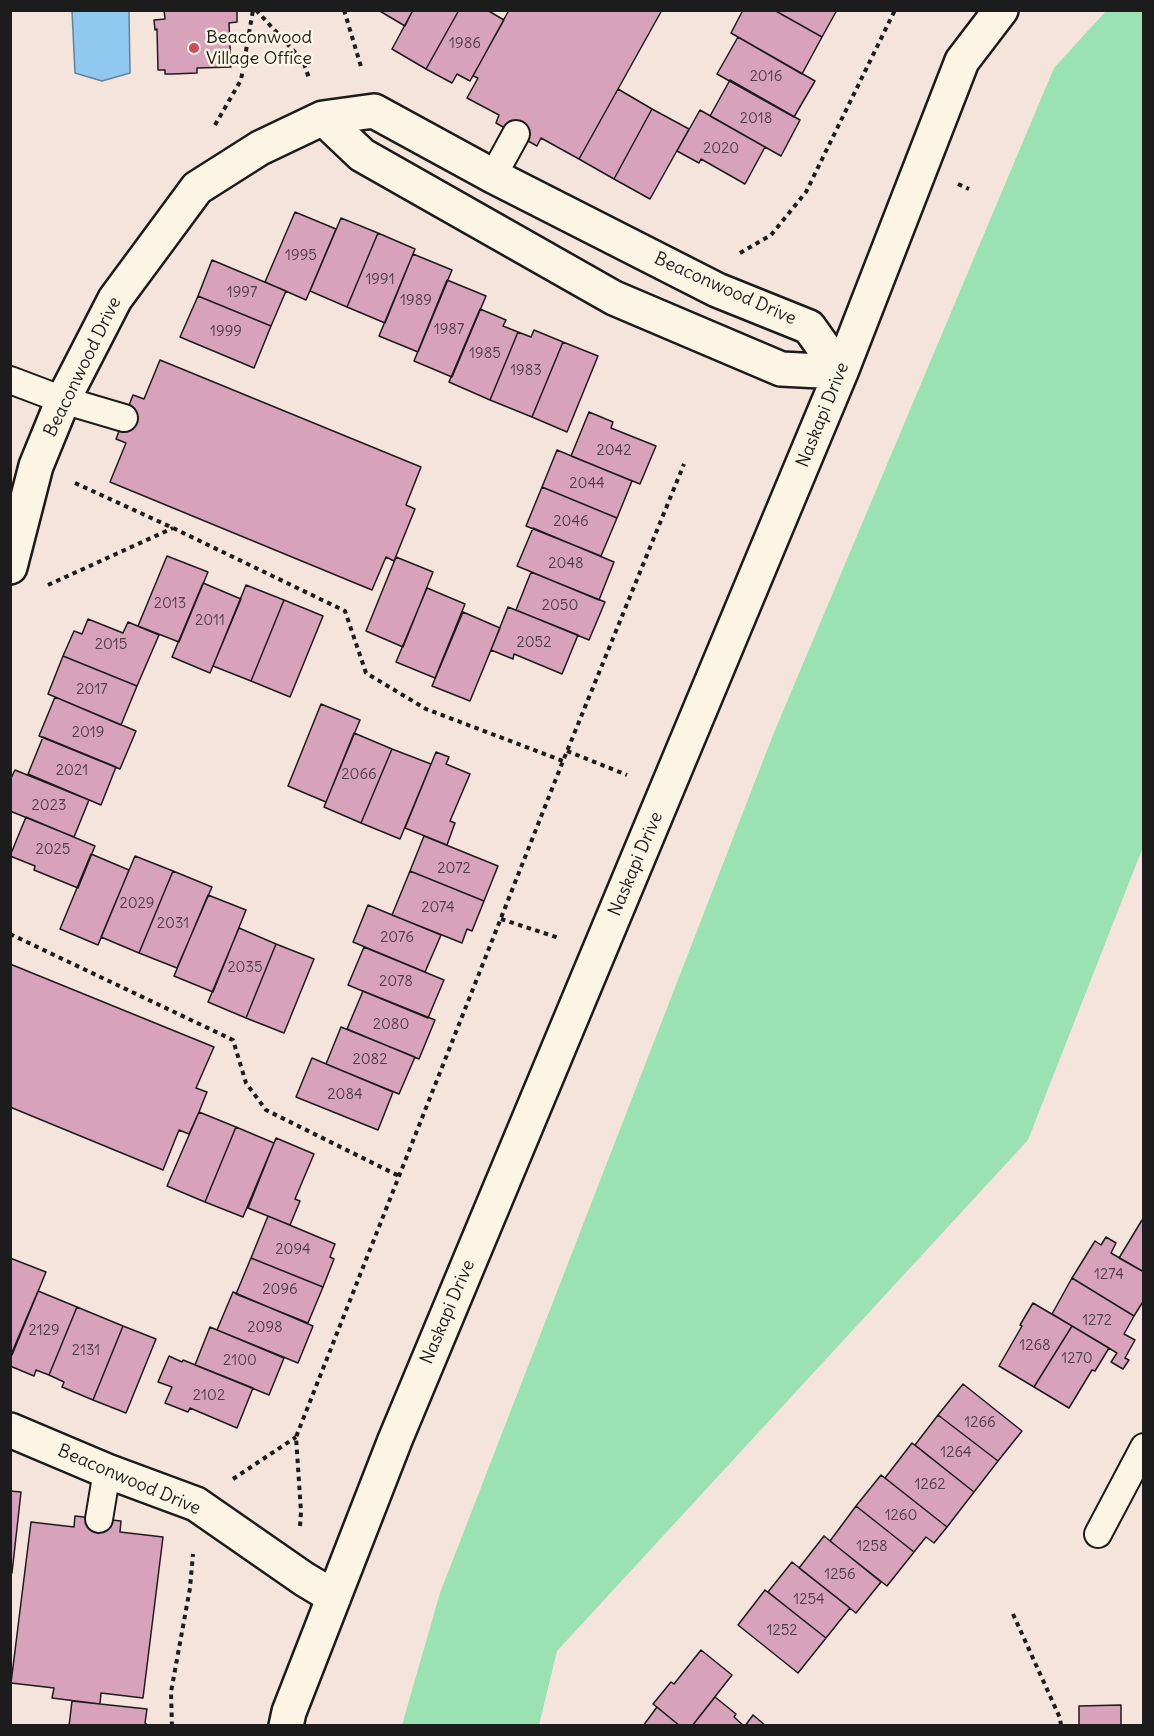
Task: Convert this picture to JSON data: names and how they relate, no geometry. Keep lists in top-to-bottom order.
{
  "streets": {
    "street": ["Beaconwood Drive", "Naskapi Drive"]
  },
  "crossings": [
    ["Beaconwood Drive", "Naskapi Drive"]
  ],
  "places": ["Beaconwood Village Office"],
  "house_numbers": [
    "1986",
    "2016",
    "2018",
    "2020",
    "1995",
    "1991",
    "1997",
    "1989",
    "1987",
    "1999",
    "1985",
    "1983",
    "2042",
    "2044",
    "2046",
    "2048",
    "2013",
    "2050",
    "2011",
    "2052",
    "2015",
    "2017",
    "2019",
    "2021",
    "2066",
    "2023",
    "2025",
    "2072",
    "2029",
    "2074",
    "2031",
    "2076",
    "2035",
    "2078",
    "2080",
    "2082",
    "2084",
    "2094",
    "1274",
    "2096",
    "1272",
    "2098",
    "2129",
    "1268",
    "2131",
    "1270",
    "2100",
    "2102",
    "1266",
    "1264",
    "1262",
    "1260",
    "1258",
    "1256",
    "1254",
    "1252"
  ]
}
